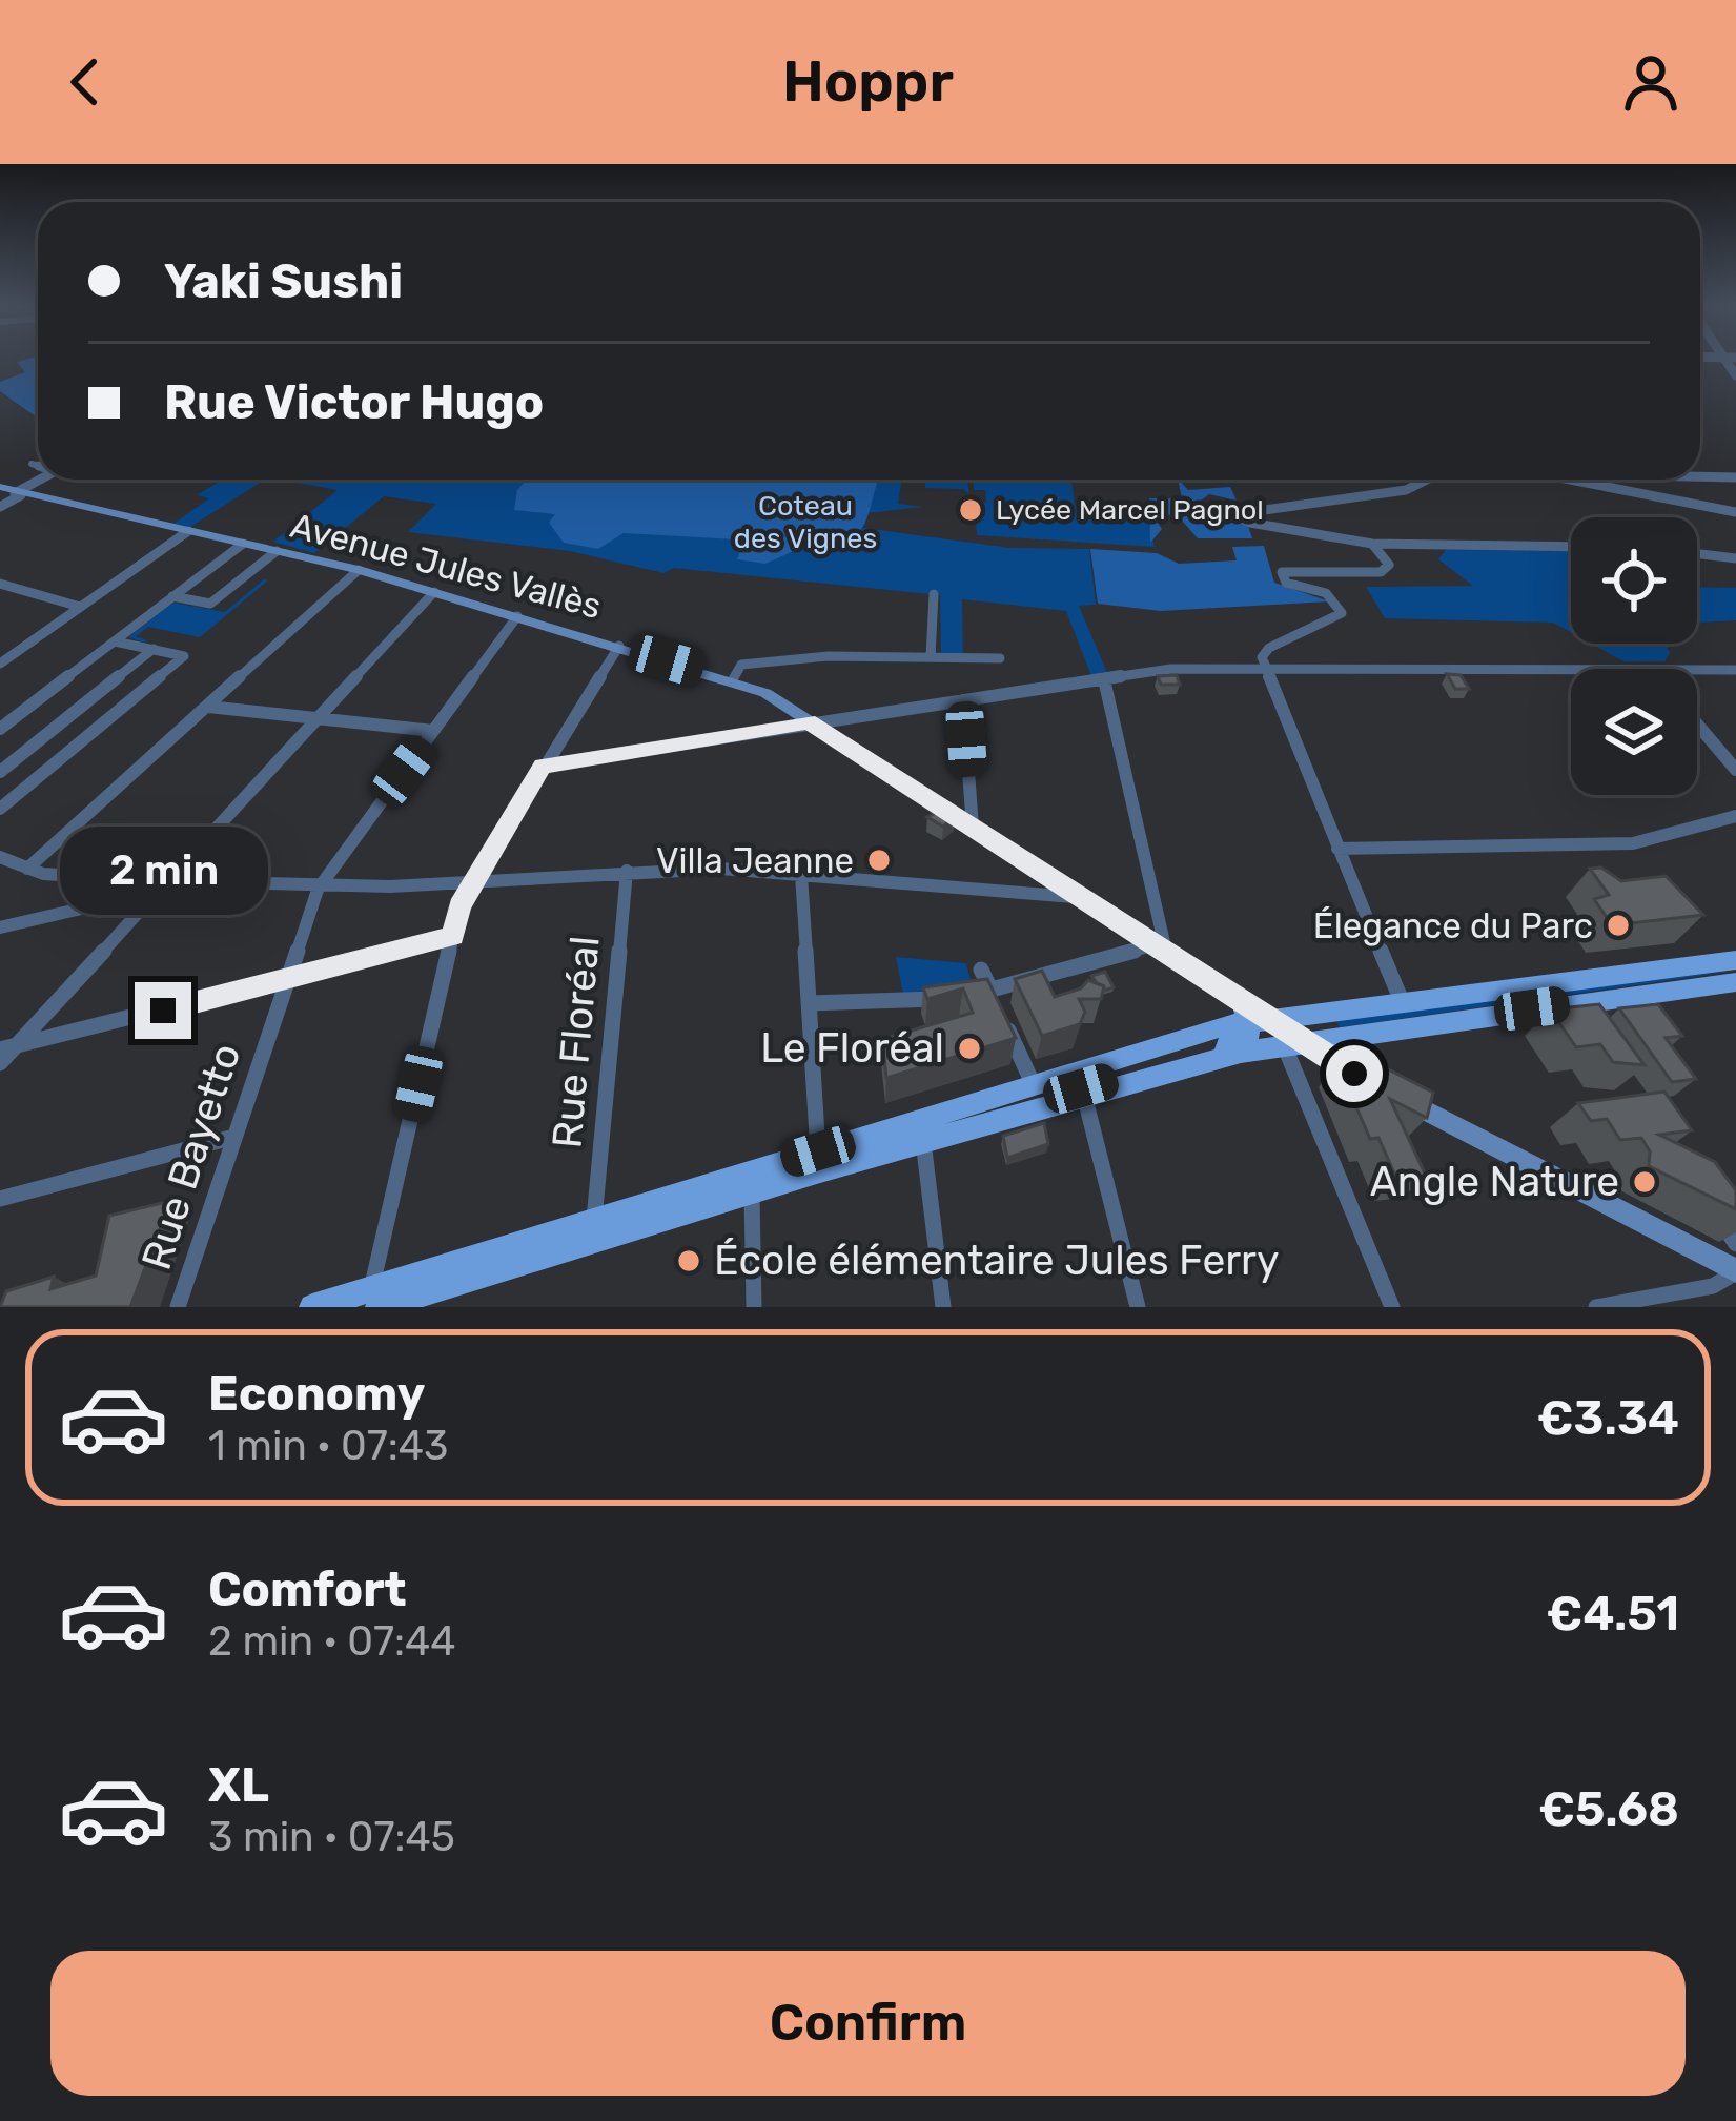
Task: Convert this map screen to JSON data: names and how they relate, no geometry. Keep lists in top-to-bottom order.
{
  "streets": {
    "main road": ["Avenue Jules Vallès"],
    "street": ["Rue Floréal", "Rue Bayetto"]
  },
  "crossings": [
    ["Avenue Jules Vallès", "Rue Bayetto"]
  ],
  "parks": ["Coteau des Vignes"],
  "places": [
    "Lycée Marcel Pagnol",
    "Villa Jeanne",
    "Élegance du Parc",
    "Le Floréal",
    "Angle Nature",
    "École élémentaire Jules Ferry"
  ],
  "page": {
    "header": "Hoppr",
    "banner": ["Yaki Sushi", "Rue Victor Hugo"],
    "bubble": "2 min",
    "list": [
      {
        "name": "Economy",
        "note": "1 min · 07:43",
        "value": "€3.34"
      },
      {
        "name": "Comfort",
        "note": "2 min · 07:44",
        "value": "€4.51"
      },
      {
        "name": "XL",
        "note": "3 min · 07:45",
        "value": "€5.68"
      }
    ],
    "buttons": "Confirm"
  }
}
